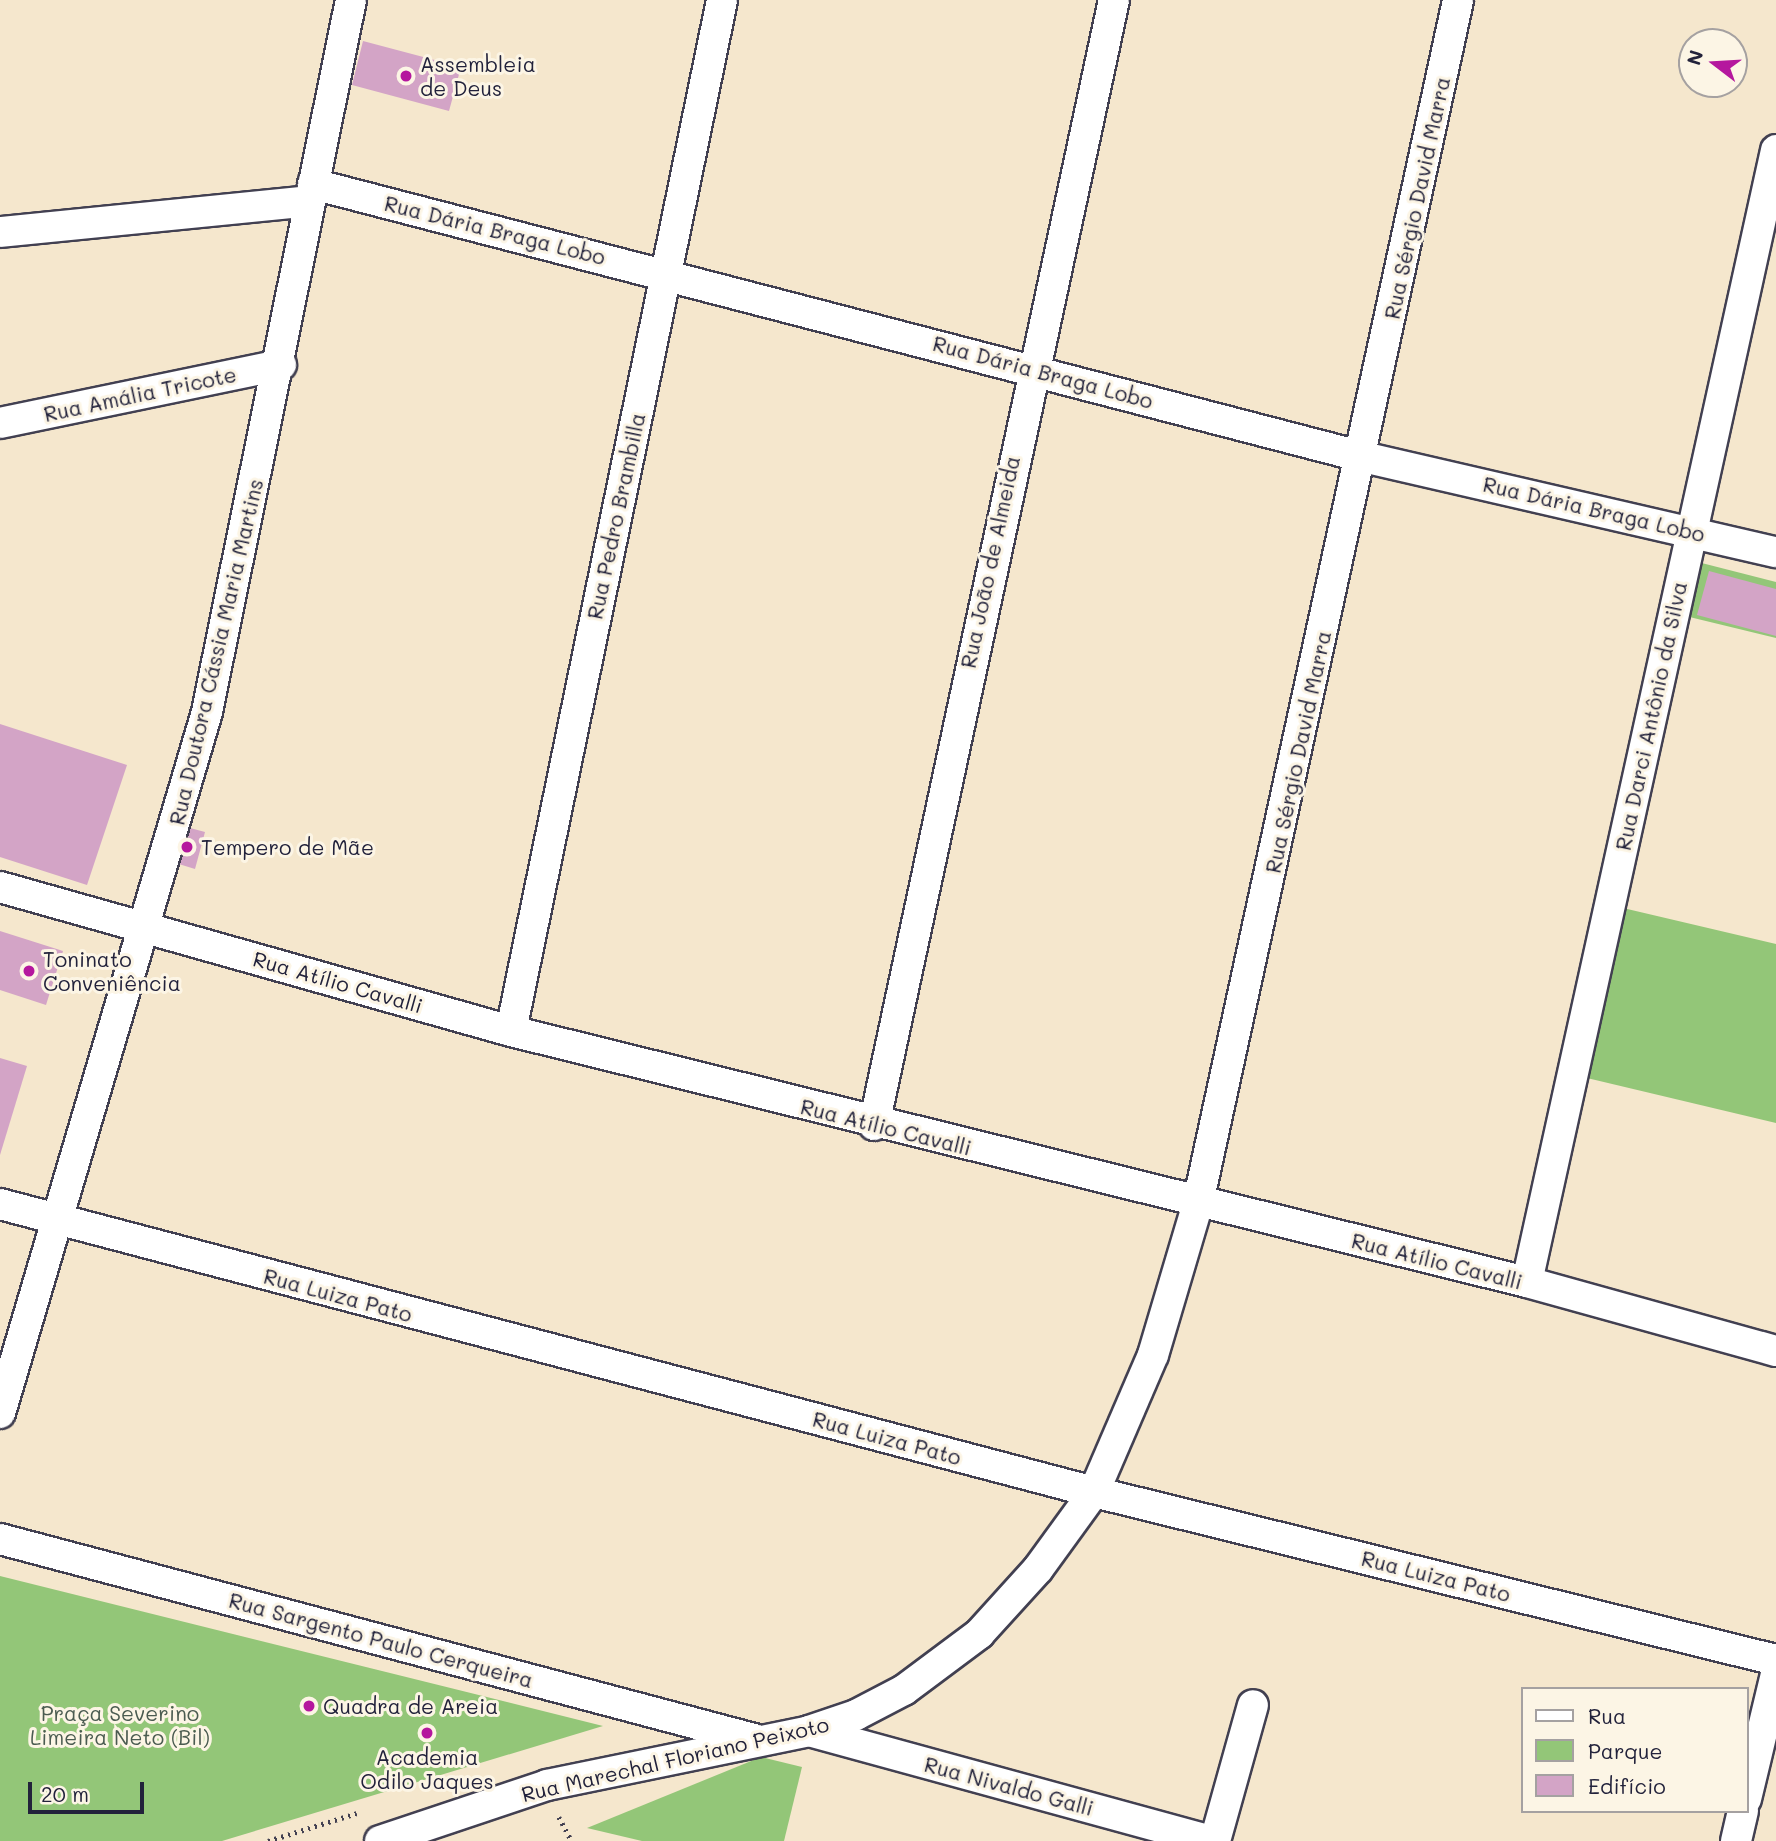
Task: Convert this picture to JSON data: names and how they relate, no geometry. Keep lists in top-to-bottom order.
{
  "streets": {
    "street": [
      "Rua Sérgio David Marra",
      "Rua Dária Braga Lobo",
      "Rua Amália Tricote",
      "Rua Pedro Brambilla",
      "Rua João de Almeida",
      "Rua Doutora Cássia Maria Martins",
      "Rua Darci Antônio da Silva",
      "Rua Atílio Cavalli",
      "Rua Luiza Pato",
      "Rua Sargento Paulo Cerqueira",
      "Rua Marechal Floriano Peixoto",
      "Rua Nivaldo Galli"
    ]
  },
  "crossings": [
    ["Rua Sérgio David Marra", "Rua Dária Braga Lobo"],
    ["Rua Sérgio David Marra", "Rua Atílio Cavalli"],
    ["Rua Sérgio David Marra", "Rua Luiza Pato"],
    ["Rua Sérgio David Marra", "Rua Marechal Floriano Peixoto"],
    ["Rua Dária Braga Lobo", "Rua Pedro Brambilla"],
    ["Rua Dária Braga Lobo", "Rua João de Almeida"],
    ["Rua Dária Braga Lobo", "Rua Doutora Cássia Maria Martins"],
    ["Rua Dária Braga Lobo", "Rua Darci Antônio da Silva"],
    ["Rua Amália Tricote", "Rua Doutora Cássia Maria Martins"],
    ["Rua Pedro Brambilla", "Rua Atílio Cavalli"],
    ["Rua João de Almeida", "Rua Atílio Cavalli"],
    ["Rua Doutora Cássia Maria Martins", "Rua Atílio Cavalli"],
    ["Rua Doutora Cássia Maria Martins", "Rua Luiza Pato"],
    ["Rua Darci Antônio da Silva", "Rua Atílio Cavalli"],
    ["Rua Luiza Pato", "Rua Marechal Floriano Peixoto"],
    ["Rua Sargento Paulo Cerqueira", "Rua Marechal Floriano Peixoto"],
    ["Rua Marechal Floriano Peixoto", "Rua Nivaldo Galli"]
  ],
  "parks": ["Praça Severino Limeira Neto (Bil)"],
  "places": [
    "Assembleia de Deus",
    "Tempero de Mãe",
    "Toninato Conveniência",
    "Quadra de Areia",
    "Academia Odilo Jaques"
  ],
  "legend": ["Rua", "Parque", "Edifício"],
  "scale_bar": "20 m",
  "north": "left"
}
